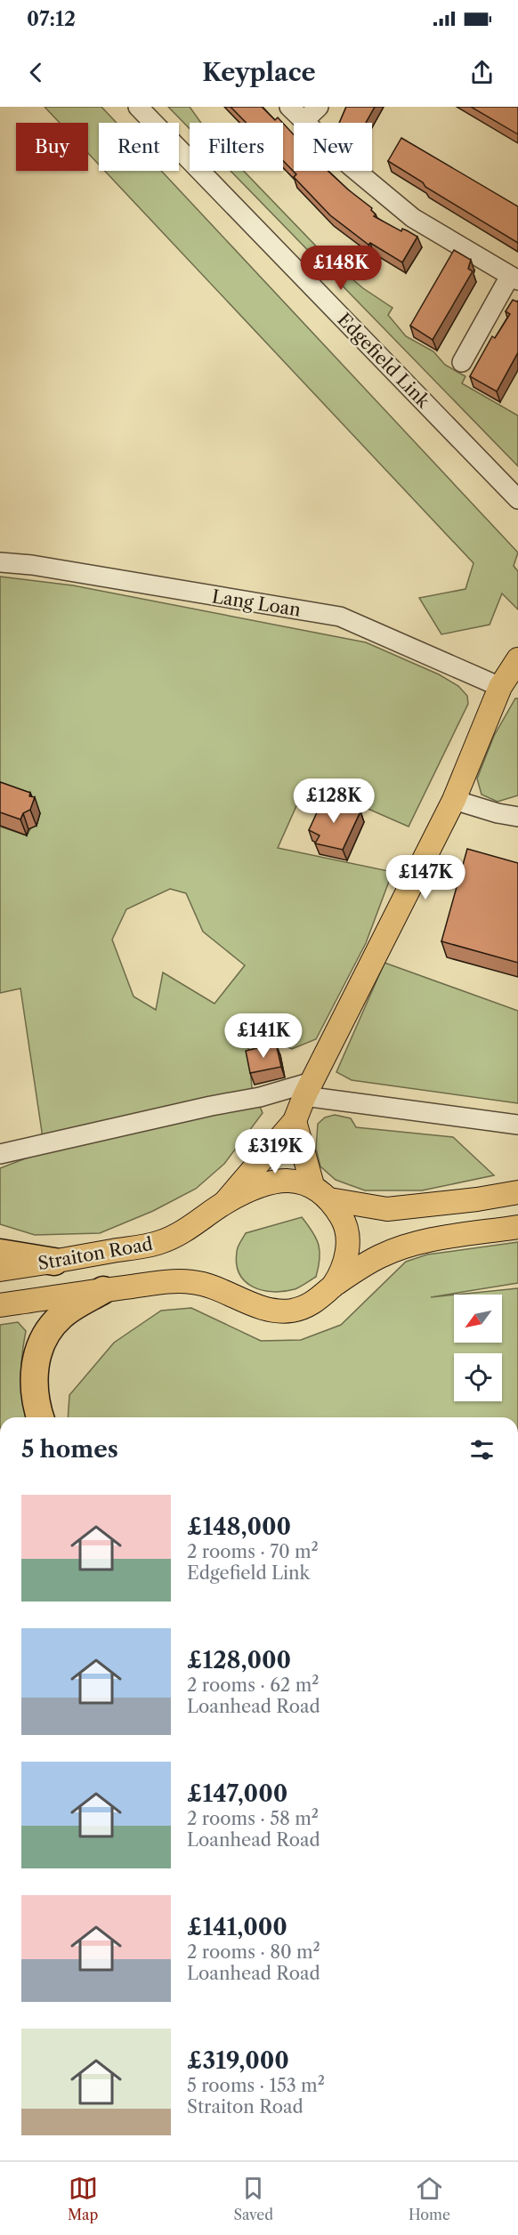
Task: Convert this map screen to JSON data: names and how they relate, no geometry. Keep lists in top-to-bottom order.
{
  "streets": {
    "main road": ["Straiton Road"],
    "street": ["Edgefield Link", "Lang Loan"]
  },
  "north": "bottom left",
  "page": {
    "status": "07:12",
    "header": "Keyplace",
    "chip": [
      "Buy",
      "Rent",
      "Filters",
      "New"
    ],
    "price": [
      "£148K",
      "£128K",
      "£147K",
      "£141K",
      "£319K"
    ],
    "heading": "5 homes",
    "list": [
      {
        "name": "£148,000",
        "note": "2 rooms · 70 m² · Edgefield Link"
      },
      {
        "name": "£128,000",
        "note": "2 rooms · 62 m² · Loanhead Road"
      },
      {
        "name": "£147,000",
        "note": "2 rooms · 58 m² · Loanhead Road"
      },
      {
        "name": "£141,000",
        "note": "2 rooms · 80 m² · Loanhead Road"
      },
      {
        "name": "£319,000",
        "note": "5 rooms · 153 m² · Straiton Road"
      }
    ],
    "tabs": ["Map", "Saved", "Home"]
  }
}
